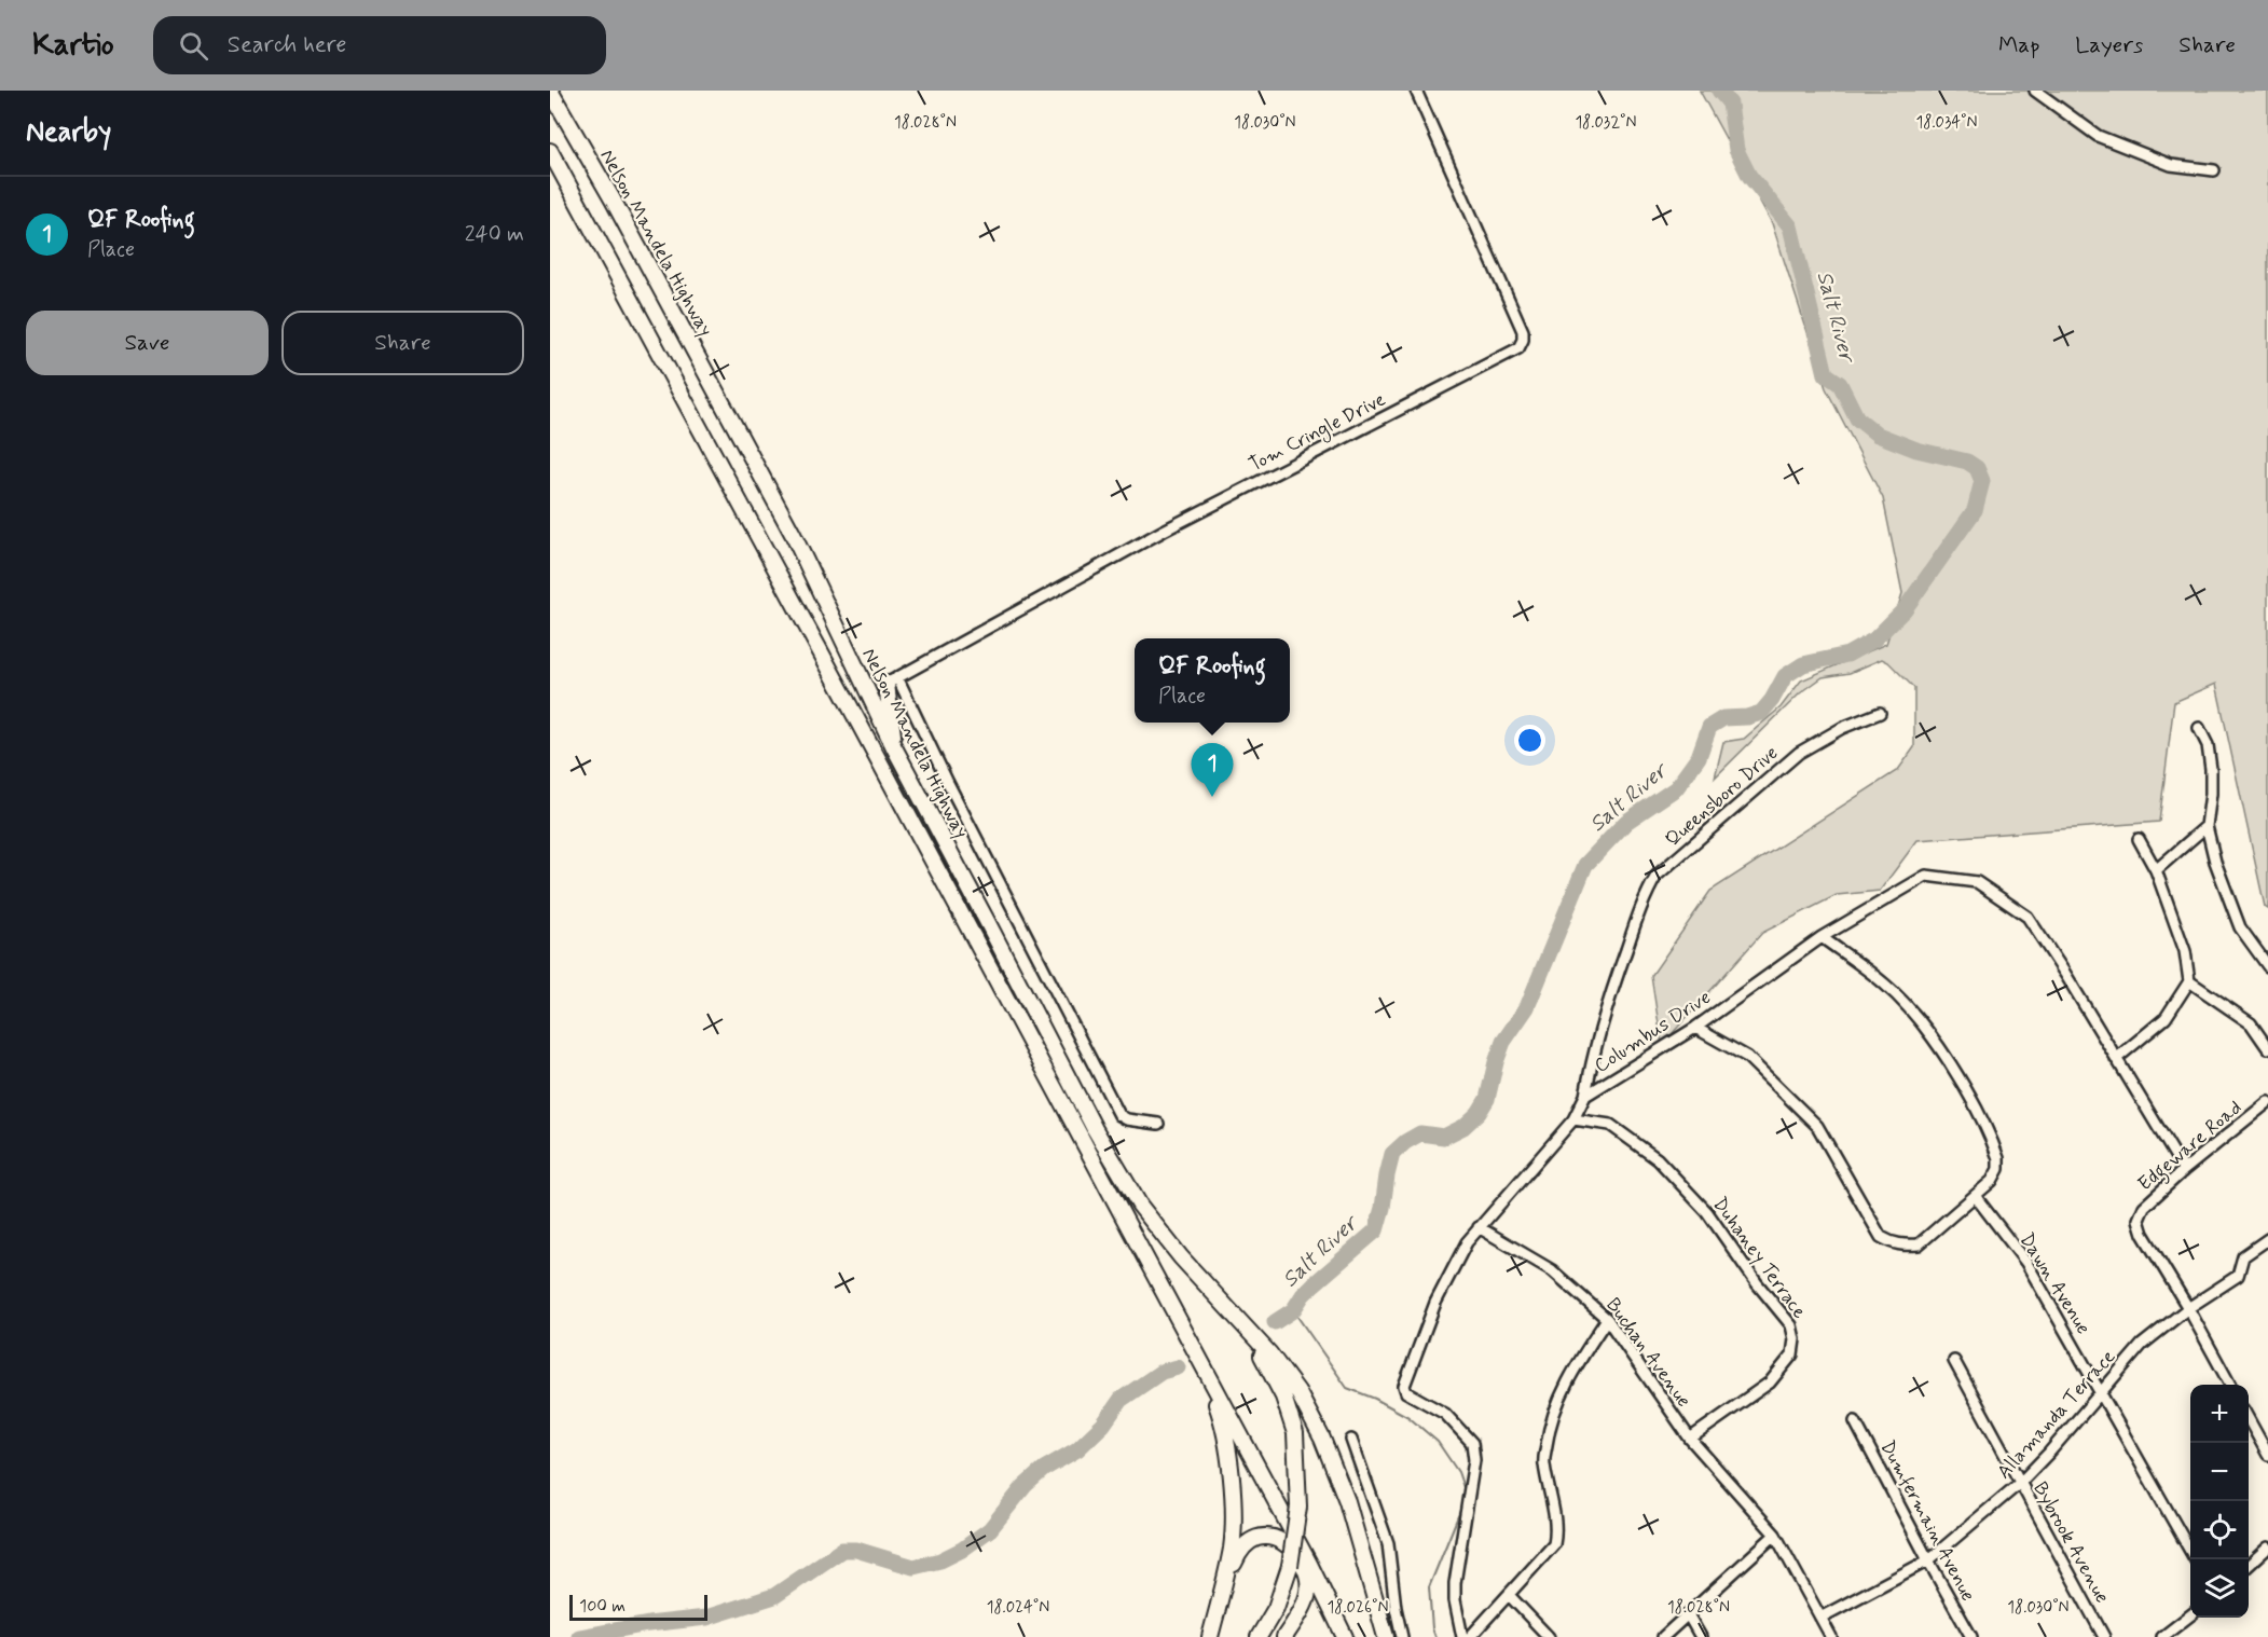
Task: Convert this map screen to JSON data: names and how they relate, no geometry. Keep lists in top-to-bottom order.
{
  "streets": {
    "highway": ["Nelson Mandela Highway"],
    "street": [
      "Tom Cringle Drive",
      "Queensboro Drive",
      "Columbus Drive",
      "Edgeware Road",
      "Duhaney Terrace",
      "Dawn Avenue",
      "Buchan Avenue",
      "Allamanda Terrace",
      "Dumfermain Avenue",
      "Bybrook Avenue"
    ]
  },
  "crossings": [
    ["Queensboro Drive", "Columbus Drive"],
    ["Columbus Drive", "Edgeware Road"],
    ["Columbus Drive", "Duhaney Terrace"],
    ["Columbus Drive", "Buchan Avenue"],
    ["Edgeware Road", "Allamanda Terrace"],
    ["Duhaney Terrace", "Buchan Avenue"],
    ["Dawn Avenue", "Allamanda Terrace"],
    ["Buchan Avenue", "Allamanda Terrace"],
    ["Allamanda Terrace", "Dumfermain Avenue"],
    ["Allamanda Terrace", "Bybrook Avenue"]
  ],
  "water": ["Salt River"],
  "scale_bar": "100 m",
  "page": {
    "header": "Kartio",
    "search": "Search here",
    "nav": ["Map", "Layers", "Share"],
    "heading": "Nearby",
    "list": [
      {
        "mark": "1",
        "name": "QF Roofing",
        "note": "Place",
        "value": "240 m"
      }
    ],
    "buttons": ["Save", "Share"],
    "popup": ["QF Roofing", "Place"],
    "pins": "1",
    "map_buttons": ["+", "−"],
    "scale": "100 m"
  },
  "coordinates": [
    "18.028°N",
    "18.030°N",
    "18.032°N",
    "18.034°N",
    "18.024°N",
    "18.026°N"
  ]
}
